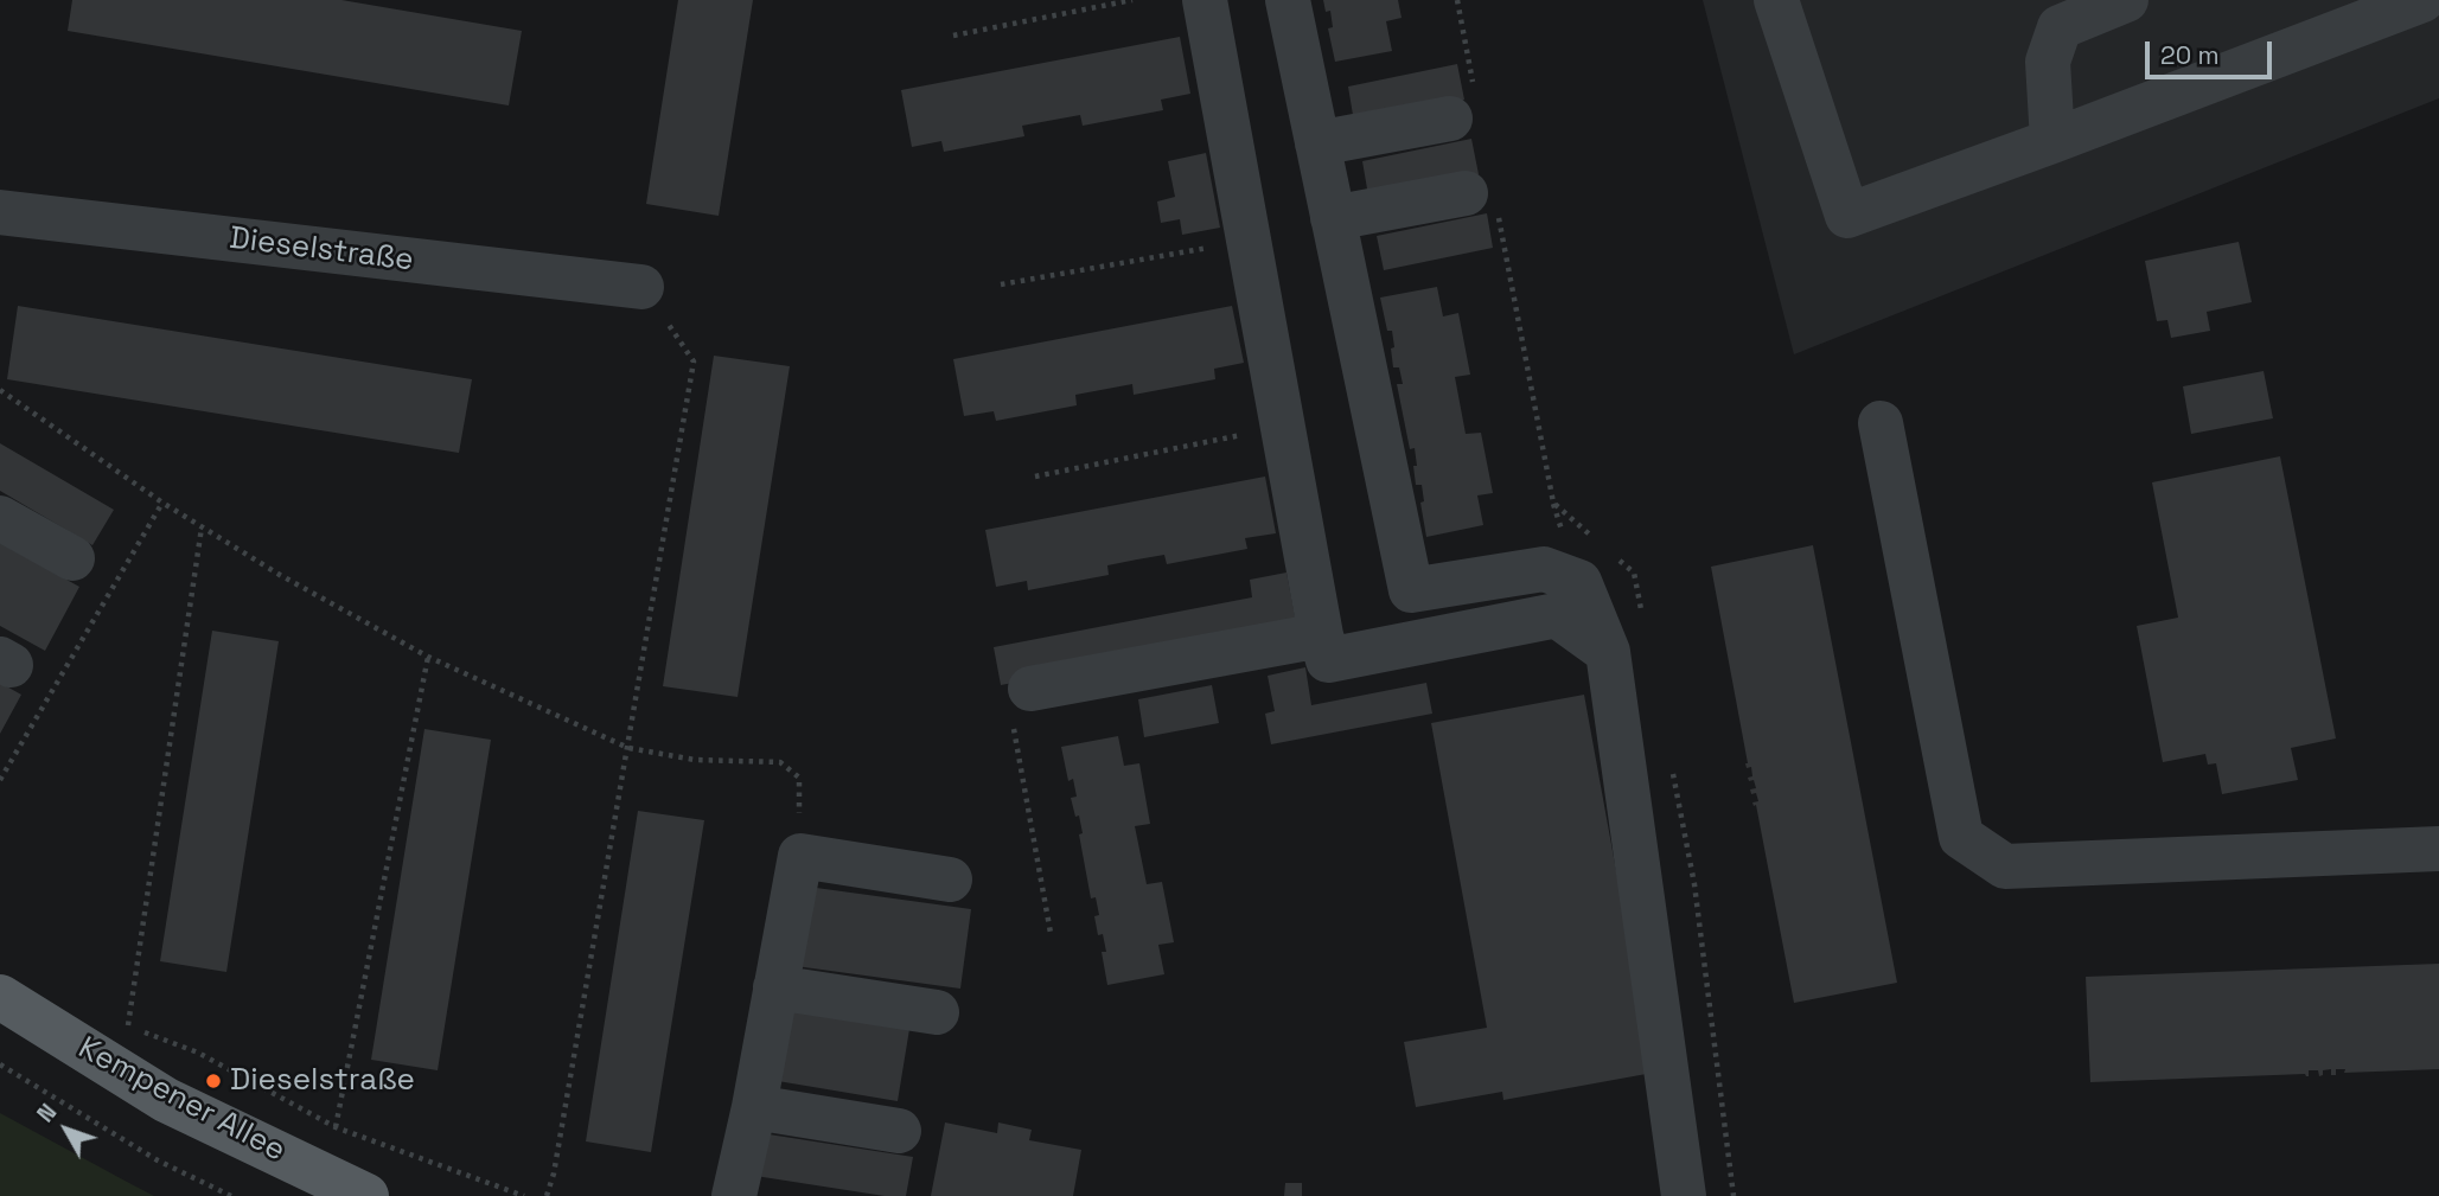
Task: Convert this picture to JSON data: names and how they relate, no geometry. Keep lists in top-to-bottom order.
{
  "streets": {
    "main road": ["Kempener Allee"],
    "street": ["Dieselstraße"]
  },
  "places": ["Dieselstraße"],
  "scale_bar": "20 m",
  "north": "top left"
}
